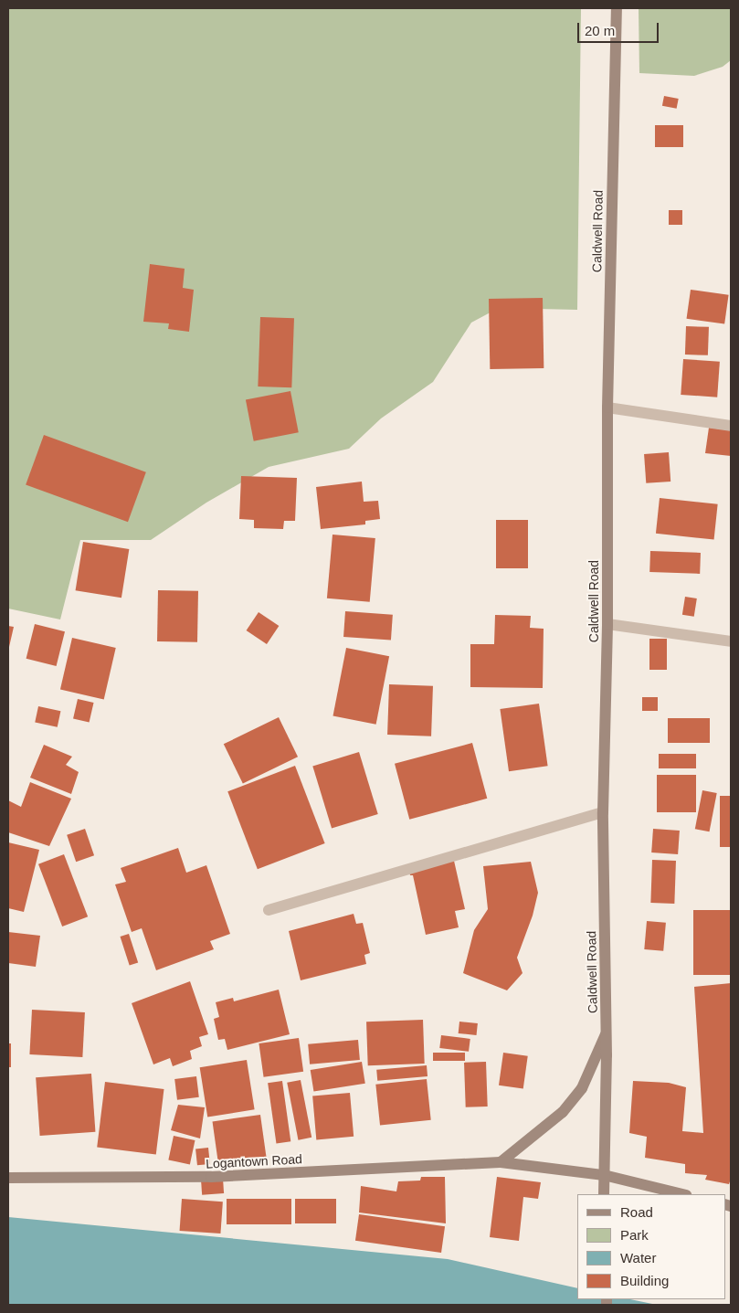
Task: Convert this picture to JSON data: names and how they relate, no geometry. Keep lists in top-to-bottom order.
{
  "streets": {
    "main road": ["Caldwell Road", "Logantown Road"]
  },
  "crossings": [
    ["Caldwell Road", "Logantown Road"]
  ],
  "legend": [
    "Road",
    "Park",
    "Water",
    "Building"
  ],
  "scale_bar": "20 m"
}
